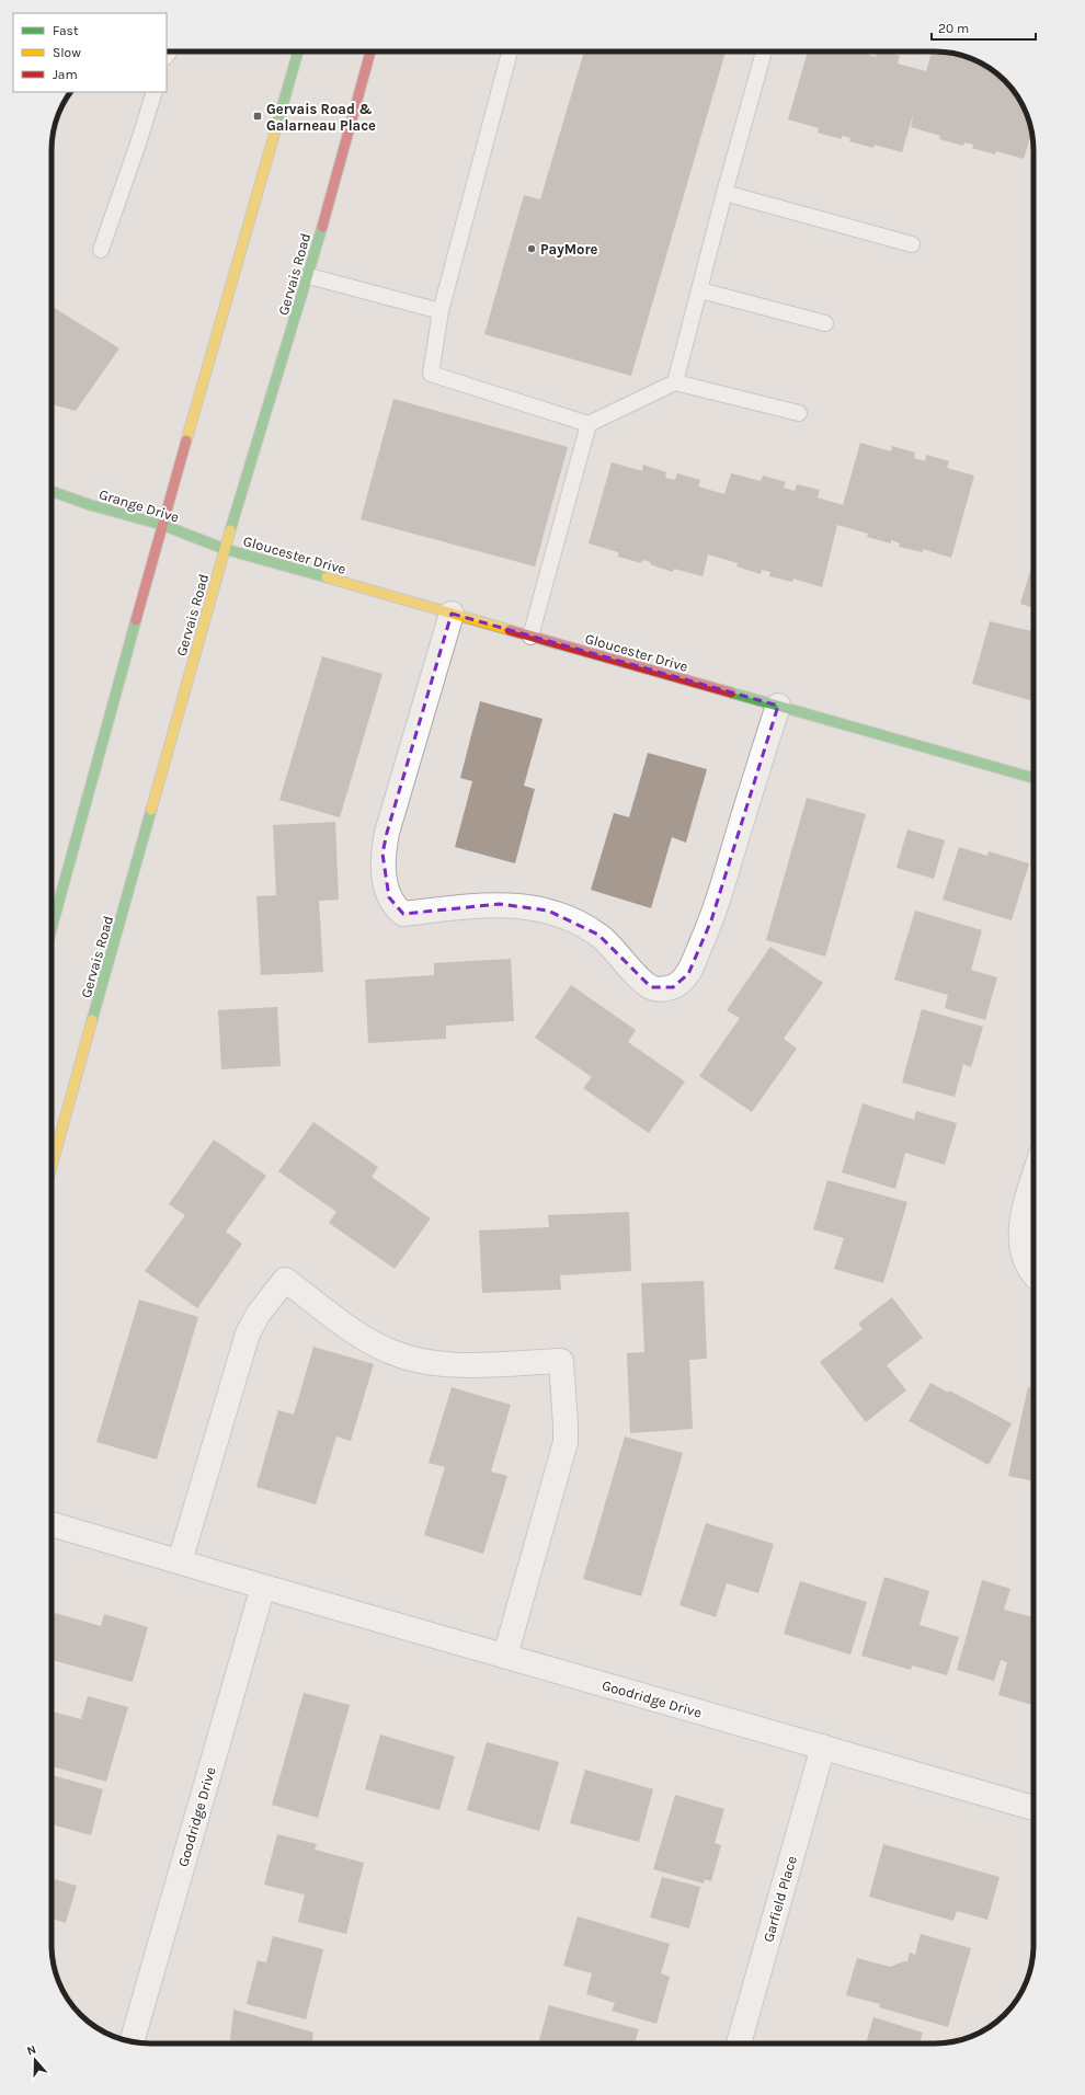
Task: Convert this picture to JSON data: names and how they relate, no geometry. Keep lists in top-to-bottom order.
{
  "streets": {
    "main road": ["Gervais Road", "Grange Drive", "Gloucester Drive"],
    "street": ["Goodridge Drive", "Garfield Place"]
  },
  "crossings": [
    ["Gervais Road", "Grange Drive"],
    ["Gervais Road", "Gloucester Drive"],
    ["Grange Drive", "Gloucester Drive"],
    ["Goodridge Drive", "Garfield Place"]
  ],
  "places": {
    "transit": ["Gervais Road & Galarneau Place"],
    "other": ["PayMore"]
  },
  "legend": ["Fast", "Slow", "Jam"],
  "scale_bar": "20 m",
  "north": "top"
}
